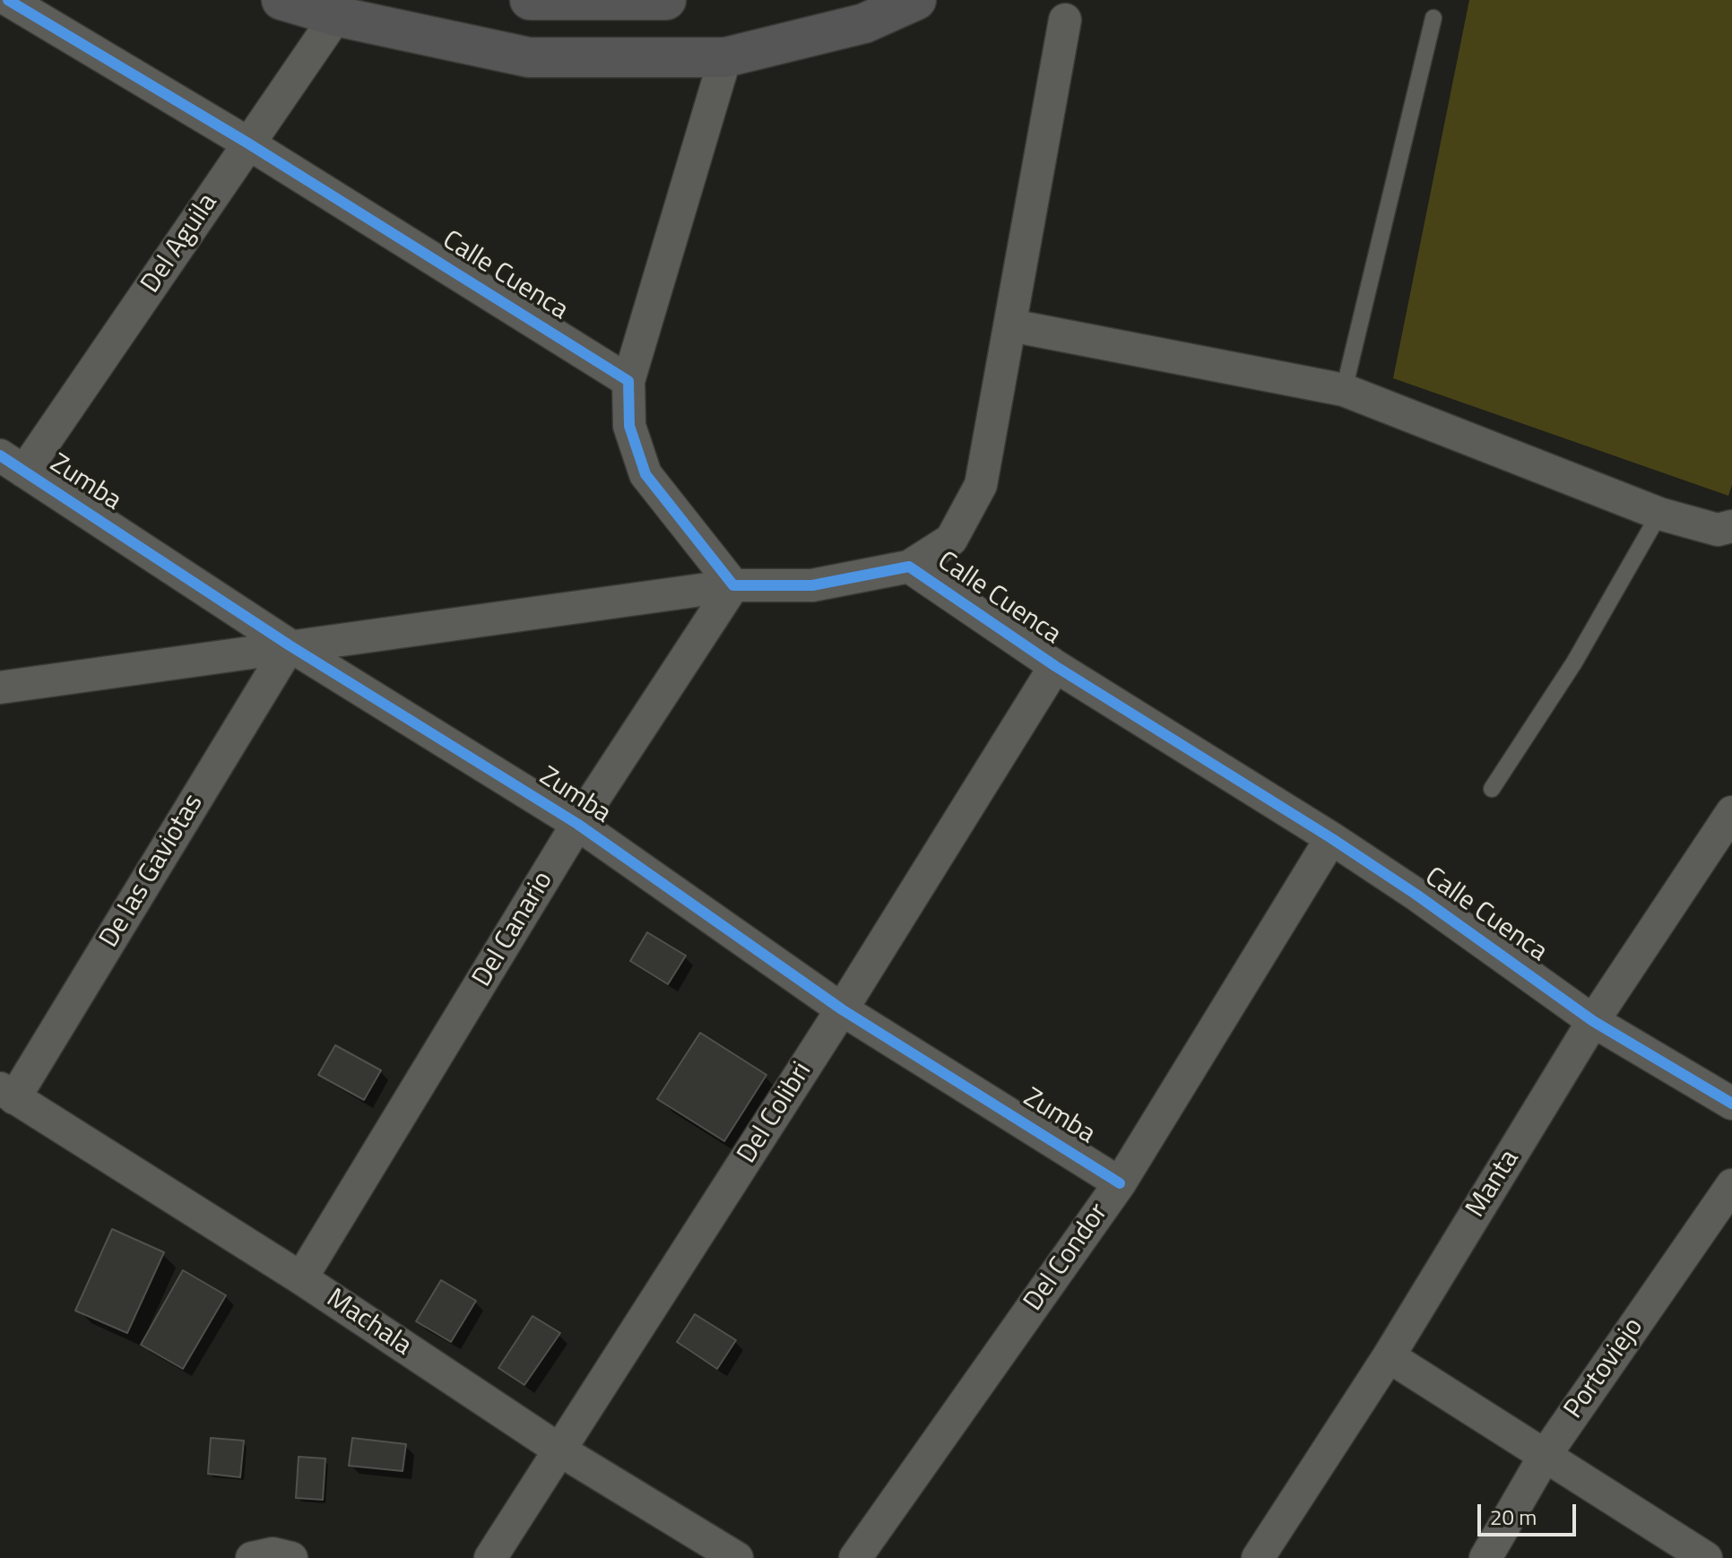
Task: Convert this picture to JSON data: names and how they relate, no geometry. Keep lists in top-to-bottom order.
{
  "streets": {
    "street": [
      "Del Aguila",
      "Calle Cuenca",
      "Zumba",
      "De las Gaviotas",
      "Del Canario",
      "Del Colibri",
      "Manta",
      "Del Condor",
      "Machala",
      "Portoviejo"
    ]
  },
  "crossings": [
    ["Del Aguila", "Calle Cuenca"],
    ["Del Aguila", "Zumba"],
    ["Calle Cuenca", "Del Canario"],
    ["Calle Cuenca", "Del Colibri"],
    ["Calle Cuenca", "Manta"],
    ["Calle Cuenca", "Del Condor"],
    ["Zumba", "De las Gaviotas"],
    ["Zumba", "Del Canario"],
    ["Zumba", "Del Colibri"],
    ["Zumba", "Del Condor"],
    ["De las Gaviotas", "Machala"],
    ["Del Canario", "Machala"],
    ["Del Colibri", "Machala"]
  ],
  "scale_bar": "20 m"
}
